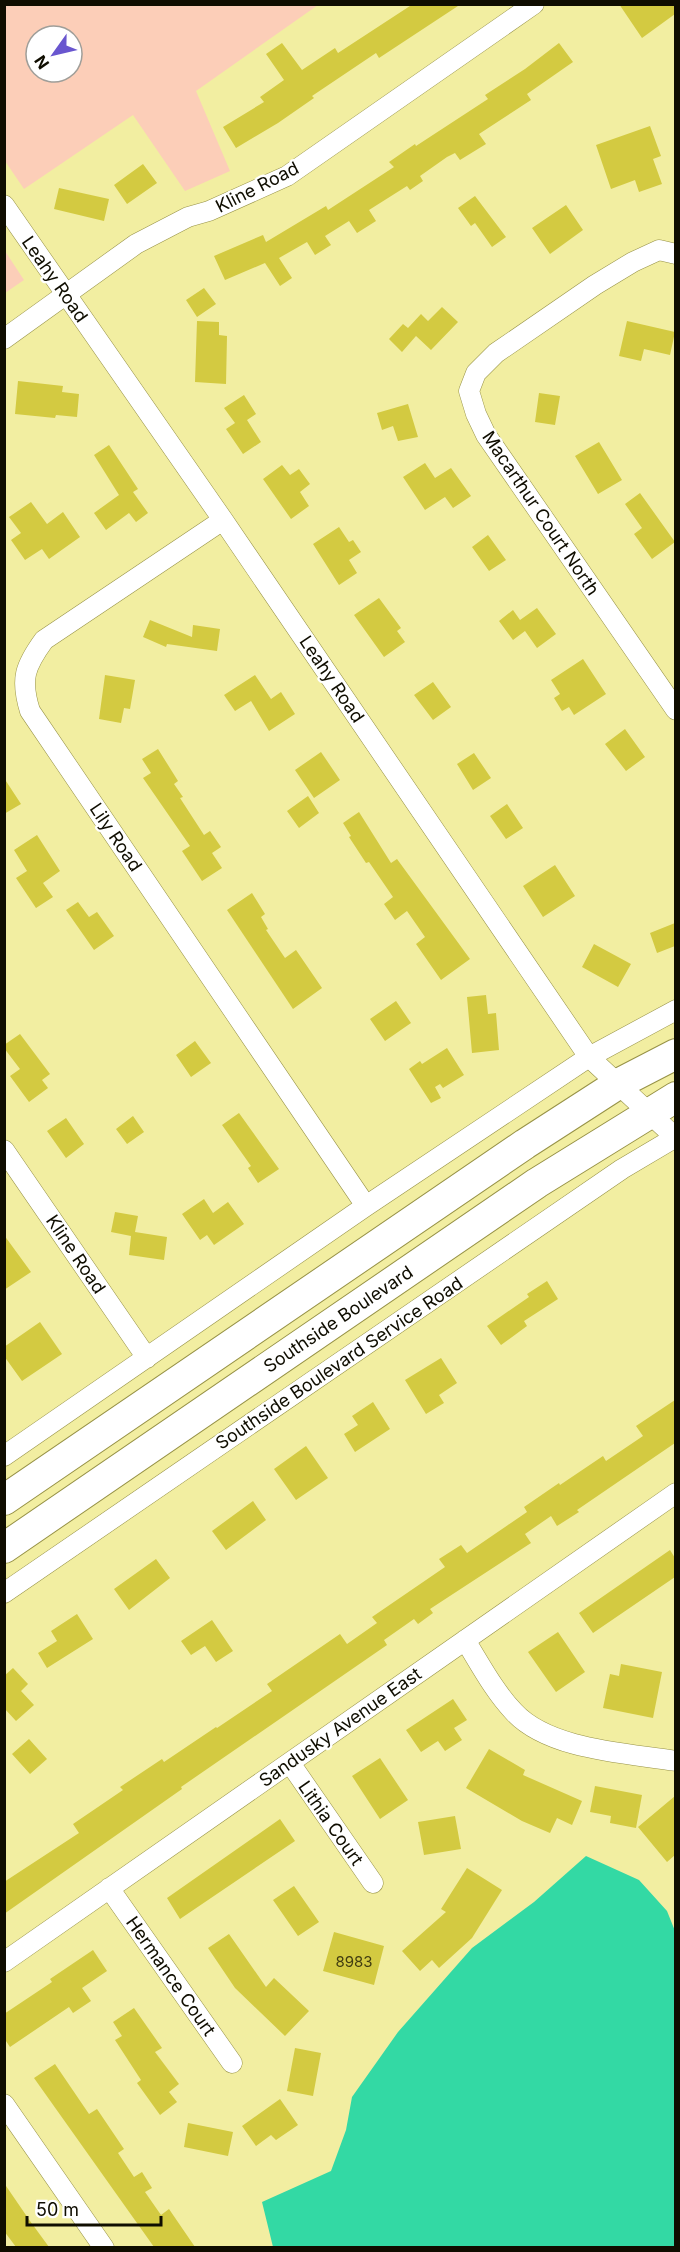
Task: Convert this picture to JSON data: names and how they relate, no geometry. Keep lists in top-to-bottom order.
{
  "streets": {
    "highway": ["Southside Boulevard"],
    "street": [
      "Kline Road",
      "Leahy Road",
      "Macarthur Court North",
      "Lily Road",
      "Southside Boulevard Service Road",
      "Sandusky Avenue East",
      "Lithia Court",
      "Hermance Court"
    ]
  },
  "crossings": [
    ["Kline Road", "Leahy Road"],
    ["Leahy Road", "Lily Road"],
    ["Leahy Road", "Southside Boulevard"],
    ["Leahy Road", "Southside Boulevard Service Road"],
    ["Sandusky Avenue East", "Lithia Court"],
    ["Sandusky Avenue East", "Hermance Court"]
  ],
  "house_numbers": ["8983"],
  "scale_bar": "50 m",
  "north": "bottom left"
}
